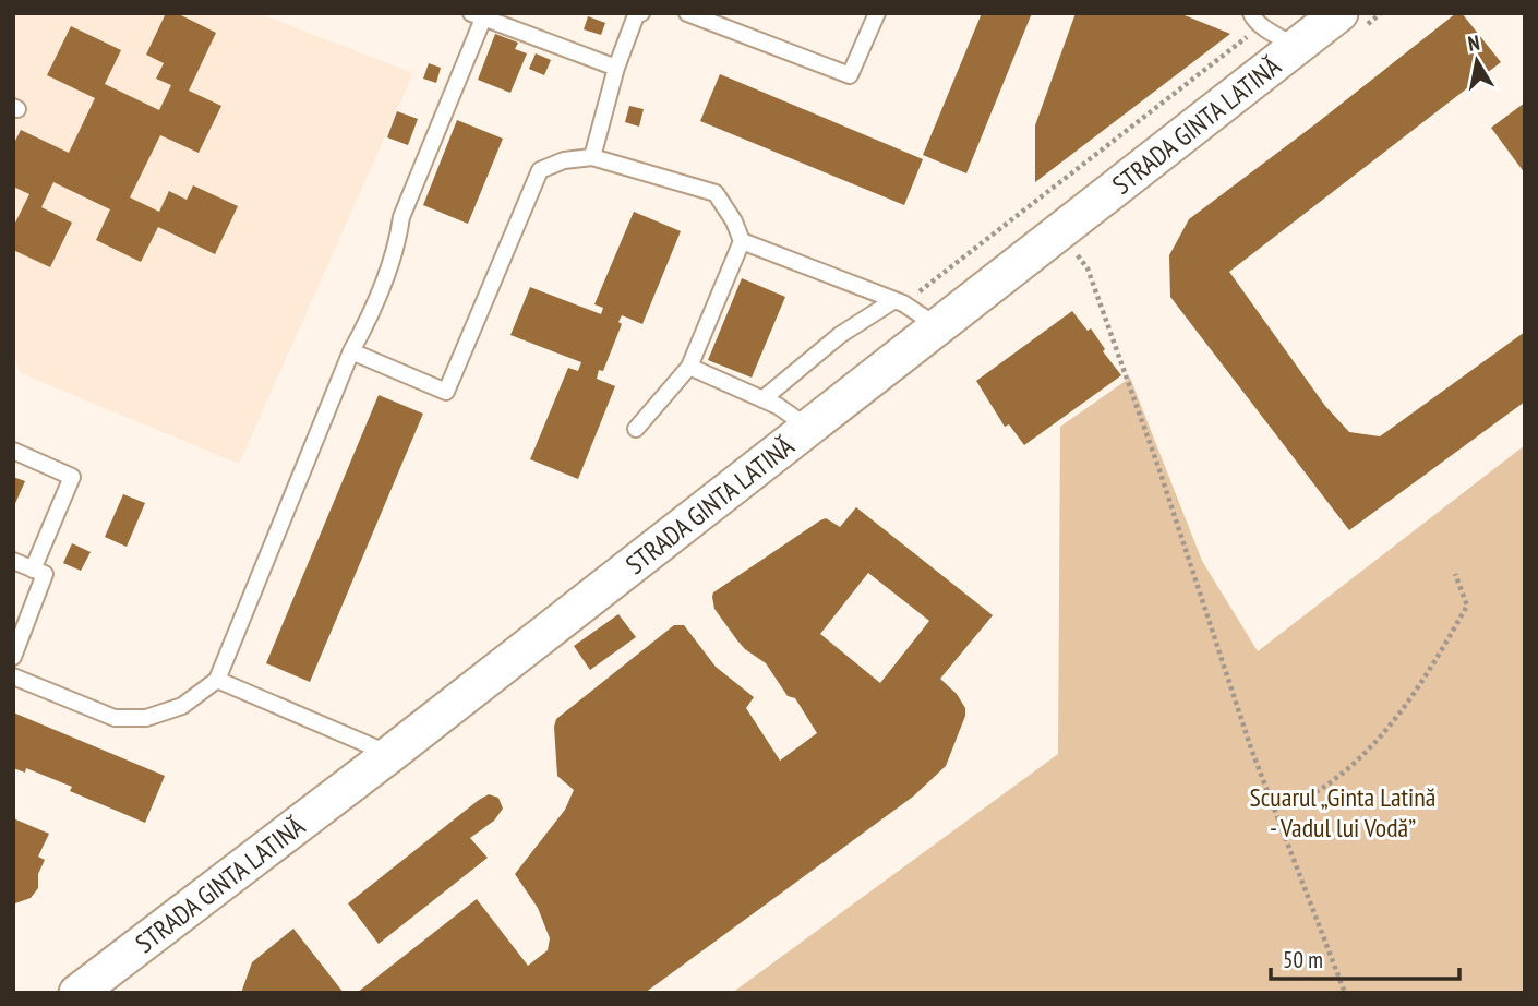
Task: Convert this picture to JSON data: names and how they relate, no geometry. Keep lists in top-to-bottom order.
{
  "streets": {
    "street": ["STRADA GINTA LATINĂ"]
  },
  "parks": ["Scuarul „Ginta Latină - Vadul lui Vodă”"],
  "scale_bar": "50 m",
  "north": "top"
}
